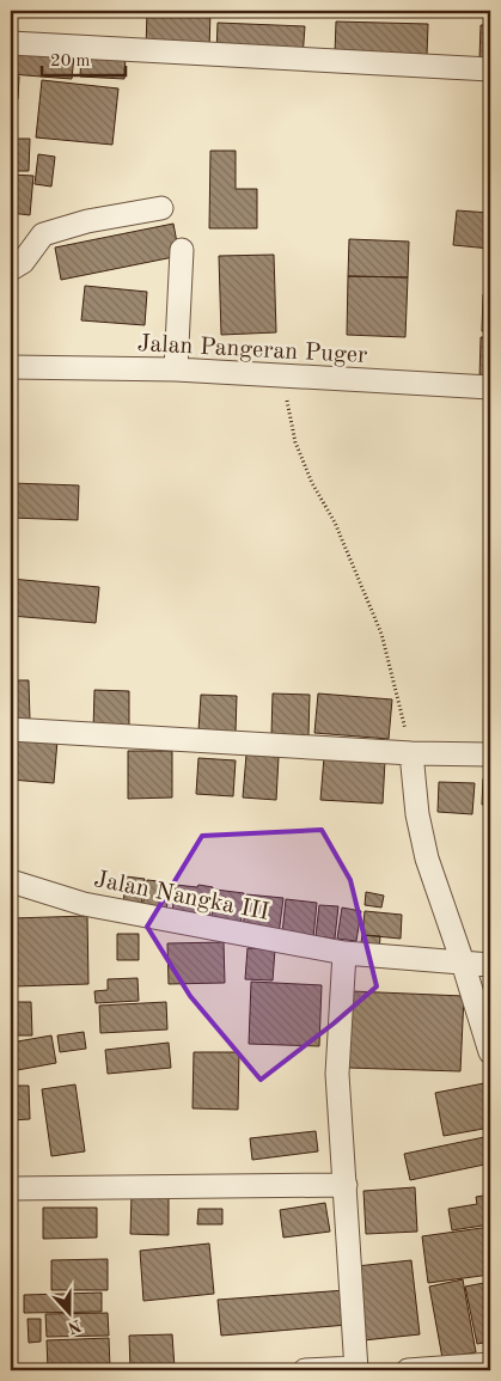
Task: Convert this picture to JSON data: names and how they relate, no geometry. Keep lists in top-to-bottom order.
{
  "streets": {
    "street": ["Jalan Pangeran Puger", "Jalan Nangka III"]
  },
  "scale_bar": "20 m",
  "north": "bottom"
}
